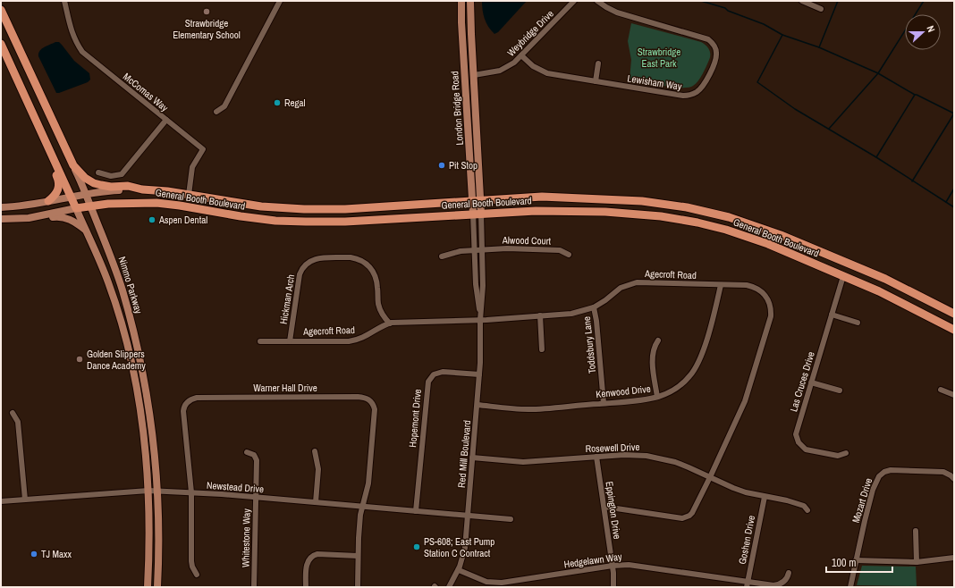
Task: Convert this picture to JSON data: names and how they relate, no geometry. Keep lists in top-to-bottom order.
{
  "streets": {
    "highway": ["General Booth Boulevard", "Nimmo Parkway"],
    "main road": ["London Bridge Road"],
    "street": [
      "Weybridge Drive",
      "Lewisham Way",
      "McComas Way",
      "Alwood Court",
      "Agecroft Road",
      "Hickman Arch",
      "Toddsbury Lane",
      "Las Cruces Drive",
      "Warner Hall Drive",
      "Kenwood Drive",
      "Hopemont Drive",
      "Rosewell Drive",
      "Red Mill Boulevard",
      "Newstead Drive",
      "Mozart Drive",
      "Eppington Drive",
      "Whitestone Way",
      "Goshen Drive",
      "Hedgelawn Way"
    ]
  },
  "crossings": [
    ["Weybridge Drive", "Lewisham Way"],
    ["Weybridge Drive", "London Bridge Road"],
    ["McComas Way", "General Booth Boulevard"],
    ["London Bridge Road", "General Booth Boulevard"],
    ["London Bridge Road", "Red Mill Boulevard"],
    ["General Booth Boulevard", "Nimmo Parkway"],
    ["General Booth Boulevard", "Las Cruces Drive"],
    ["General Booth Boulevard", "Red Mill Boulevard"],
    ["Alwood Court", "Red Mill Boulevard"],
    ["Agecroft Road", "Hickman Arch"],
    ["Agecroft Road", "Toddsbury Lane"],
    ["Agecroft Road", "Kenwood Drive"],
    ["Agecroft Road", "Rosewell Drive"],
    ["Agecroft Road", "Red Mill Boulevard"],
    ["Agecroft Road", "Eppington Drive"],
    ["Nimmo Parkway", "Newstead Drive"],
    ["Toddsbury Lane", "Kenwood Drive"],
    ["Warner Hall Drive", "Newstead Drive"],
    ["Kenwood Drive", "Red Mill Boulevard"],
    ["Hopemont Drive", "Red Mill Boulevard"],
    ["Hopemont Drive", "Newstead Drive"],
    ["Rosewell Drive", "Red Mill Boulevard"],
    ["Rosewell Drive", "Eppington Drive"],
    ["Rosewell Drive", "Goshen Drive"],
    ["Red Mill Boulevard", "Newstead Drive"],
    ["Red Mill Boulevard", "Hedgelawn Way"],
    ["Newstead Drive", "Whitestone Way"],
    ["Eppington Drive", "Hedgelawn Way"],
    ["Goshen Drive", "Hedgelawn Way"]
  ],
  "parks": ["Strawbridge East Park"],
  "places": [
    "Strawbridge Elementary School",
    "Regal",
    "Pit Stop",
    "Aspen Dental",
    "Golden Slippers Dance Academy",
    "PS-608; East Pump Station C Contract",
    "TJ Maxx"
  ],
  "scale_bar": "100 m",
  "north": "right"
}
